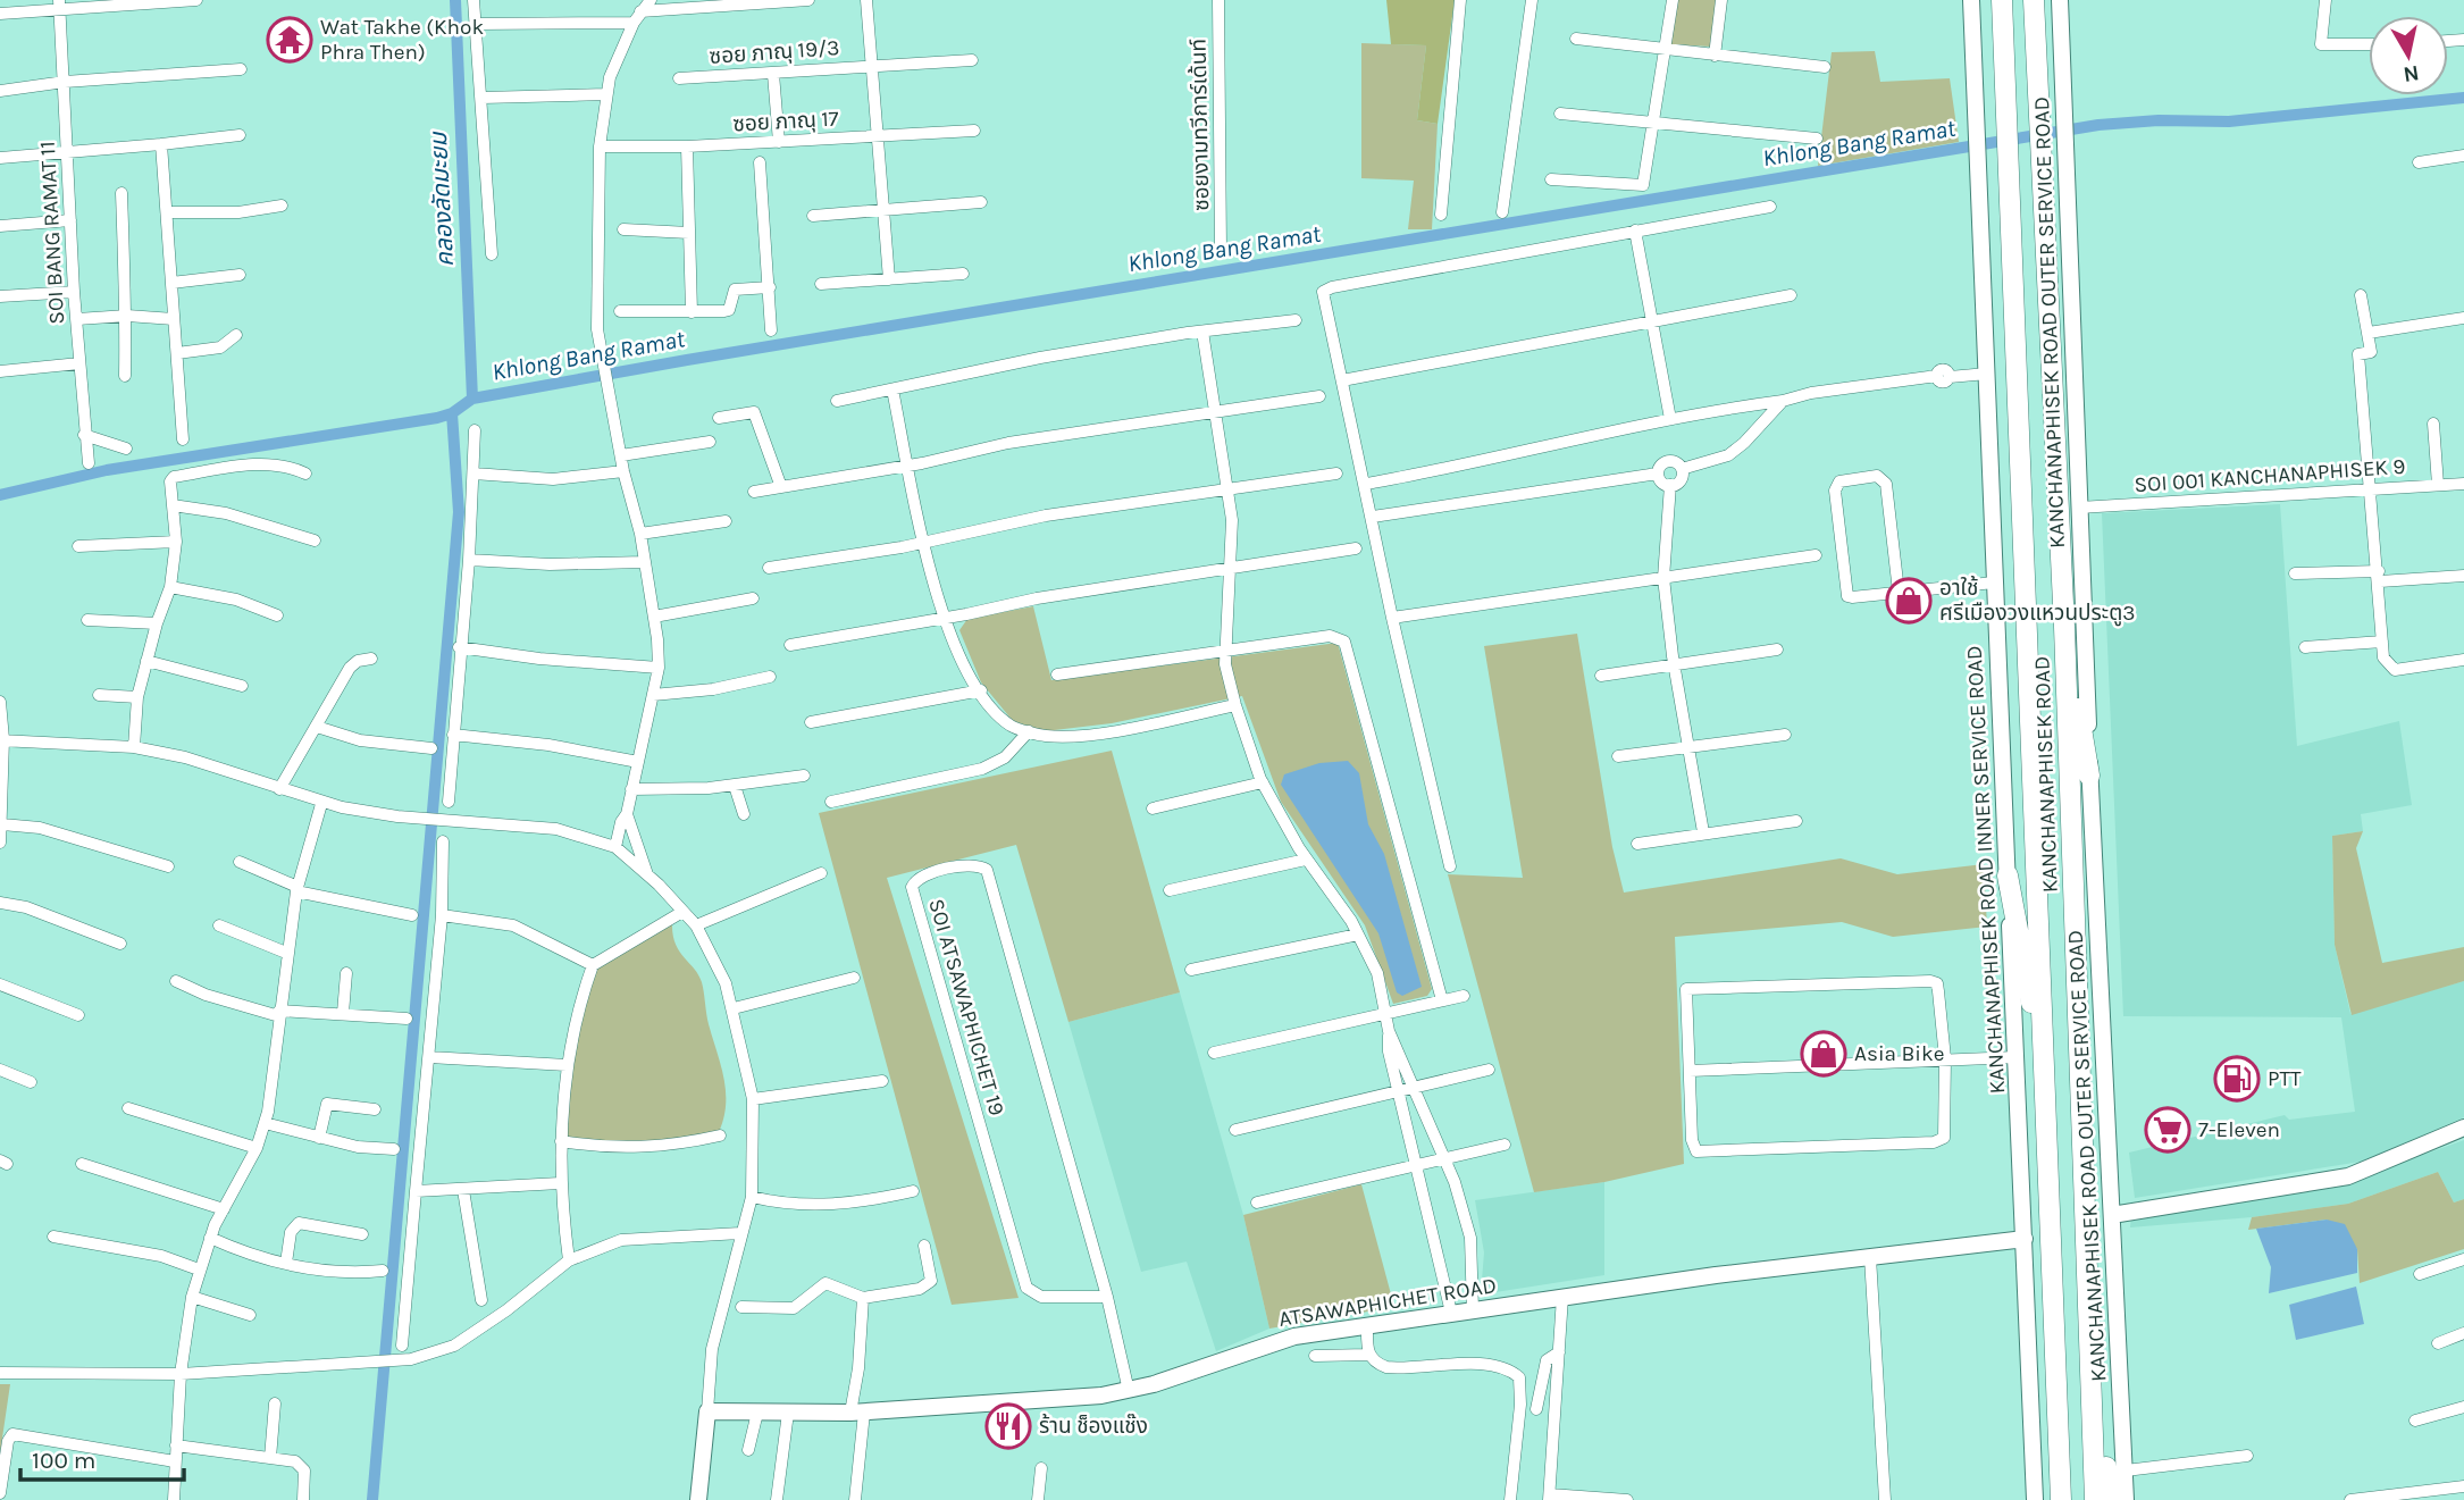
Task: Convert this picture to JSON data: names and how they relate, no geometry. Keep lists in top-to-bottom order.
{
  "streets": {
    "highway": ["KANCHANAPHISEK ROAD"],
    "main road": ["KANCHANAPHISEK ROAD OUTER SERVICE ROAD", "KANCHANAPHISEK ROAD INNER SERVICE ROAD", "ATSAWAPHICHET ROAD"],
    "street": [
      "ซอย ภาณุ 19/3",
      "ซอย ภาณุ 17",
      "ซอยงามทวีการ์เด้นท์",
      "SOI BANG RAMAT 11",
      "SOI 001 KANCHANAPHISEK 9",
      "SOI ATSAWAPHICHET 19"
    ]
  },
  "crossings": [
    ["KANCHANAPHISEK ROAD OUTER SERVICE ROAD", "SOI 001 KANCHANAPHISEK 9"],
    ["KANCHANAPHISEK ROAD INNER SERVICE ROAD", "ATSAWAPHICHET ROAD"],
    ["SOI ATSAWAPHICHET 19", "ATSAWAPHICHET ROAD"]
  ],
  "water": ["Khlong Bang Ramat", "คลองลัดมะยม"],
  "places": {
    "temple": ["Wat Takhe (Khok Phra Then)"],
    "shop": ["อาใช้ ศรีเมืองวงแหวนประตู3", "Asia Bike"],
    "fuel station": ["PTT"],
    "supermarket": ["7-Eleven"],
    "restaurant": ["ร้าน ช็องแช๊ง"]
  },
  "scale_bar": "100 m",
  "north": "bottom"
}
